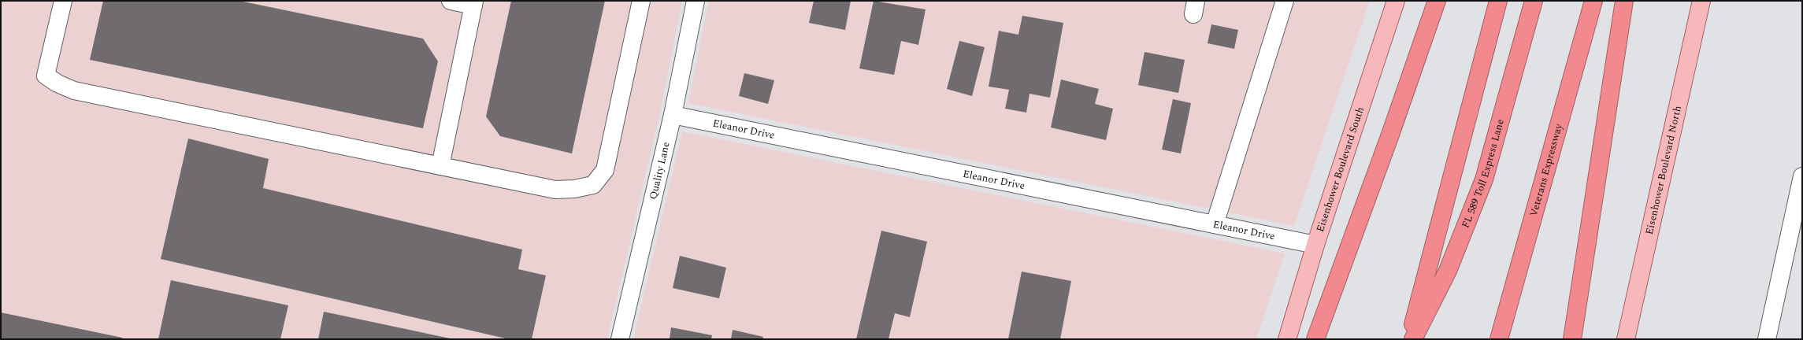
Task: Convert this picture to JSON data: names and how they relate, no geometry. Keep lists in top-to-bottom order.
{
  "streets": {
    "highway": ["Veterans Expressway", "FL 589 Toll Express Lane"],
    "main road": ["Eisenhower Boulevard South", "Eisenhower Boulevard North"],
    "street": ["Eleanor Drive", "Quality Lane"]
  },
  "crossings": [
    ["Eleanor Drive", "Eisenhower Boulevard South"],
    ["Eleanor Drive", "Quality Lane"]
  ]
}
